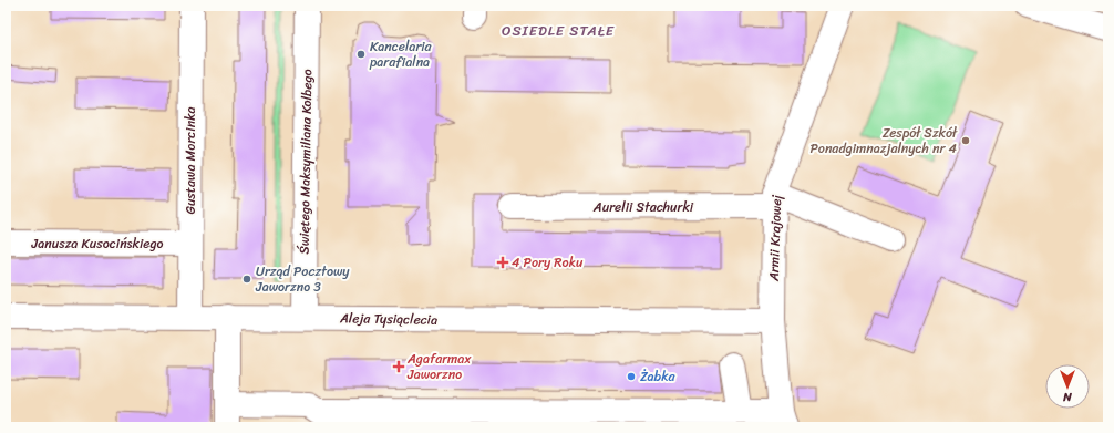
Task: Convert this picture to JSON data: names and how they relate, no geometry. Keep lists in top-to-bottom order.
{
  "streets": {
    "street": [
      "Gustawa Morcinka",
      "Świętego Maksymiliana Kolbego",
      "Aurelii Stachurki",
      "Armii Krajowej",
      "Janusza Kusocińskiego",
      "Aleja Tysiąclecia"
    ]
  },
  "crossings": [
    ["Gustawa Morcinka", "Janusza Kusocińskiego"],
    ["Gustawa Morcinka", "Aleja Tysiąclecia"],
    ["Świętego Maksymiliana Kolbego", "Aleja Tysiąclecia"],
    ["Aurelii Stachurki", "Armii Krajowej"],
    ["Armii Krajowej", "Aleja Tysiąclecia"]
  ],
  "districts": ["OSIEDLE STAŁE"],
  "places": {
    "other": [
      "Kancelaria parafialna",
      "Zespół Szkół Ponadgimnazjalnych nr 4",
      "Urząd Pocztowy Jaworzno 3",
      "Żabka"
    ],
    "health": ["4 Pory Roku", "Agafarmax Jaworzno"]
  },
  "north": "bottom"
}
